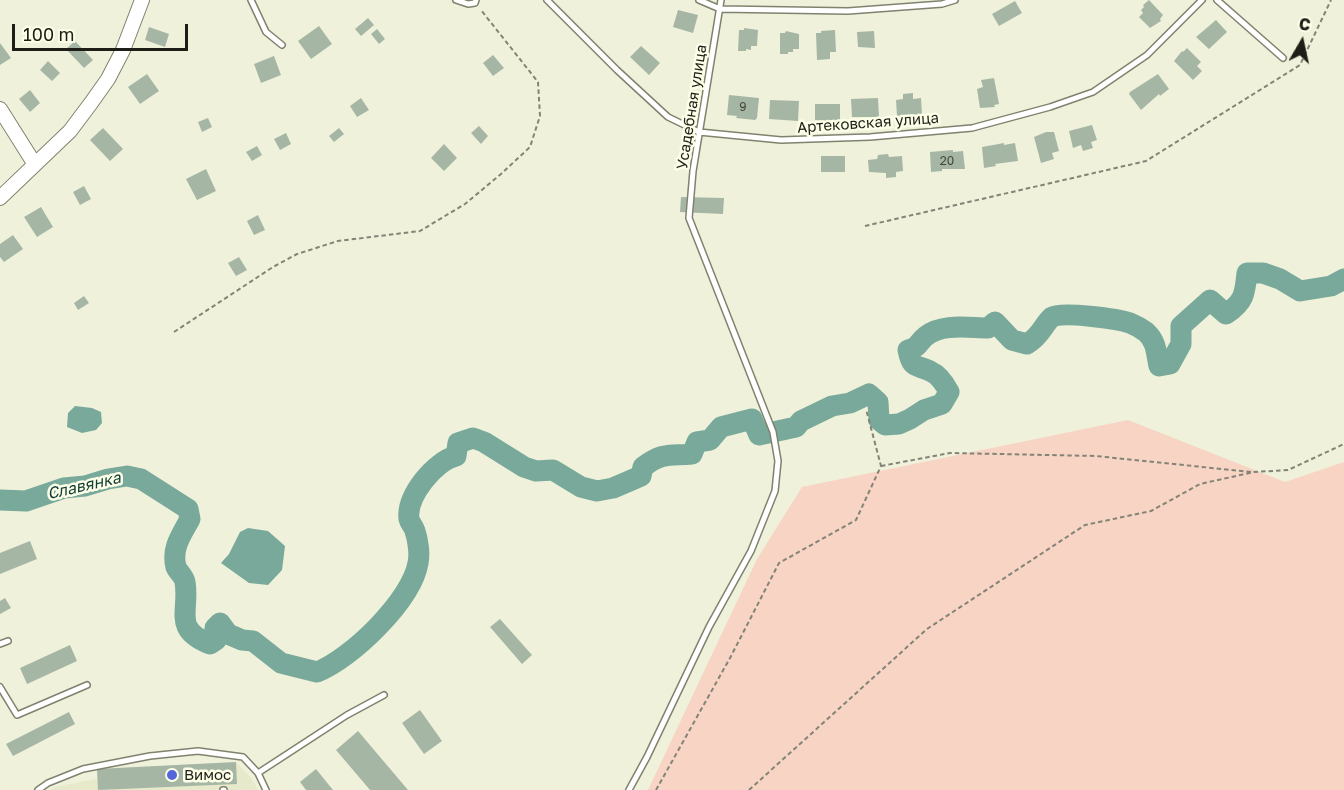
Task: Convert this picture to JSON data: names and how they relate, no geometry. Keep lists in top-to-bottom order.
{
  "streets": {
    "lane": ["Усадебная улица", "Артековская улица"]
  },
  "crossings": [
    ["Усадебная улица", "Артековская улица"]
  ],
  "water": ["Славянка"],
  "places": ["Вимос"],
  "house_numbers": ["9", "20"],
  "scale_bar": "100 m",
  "north": "top"
}
